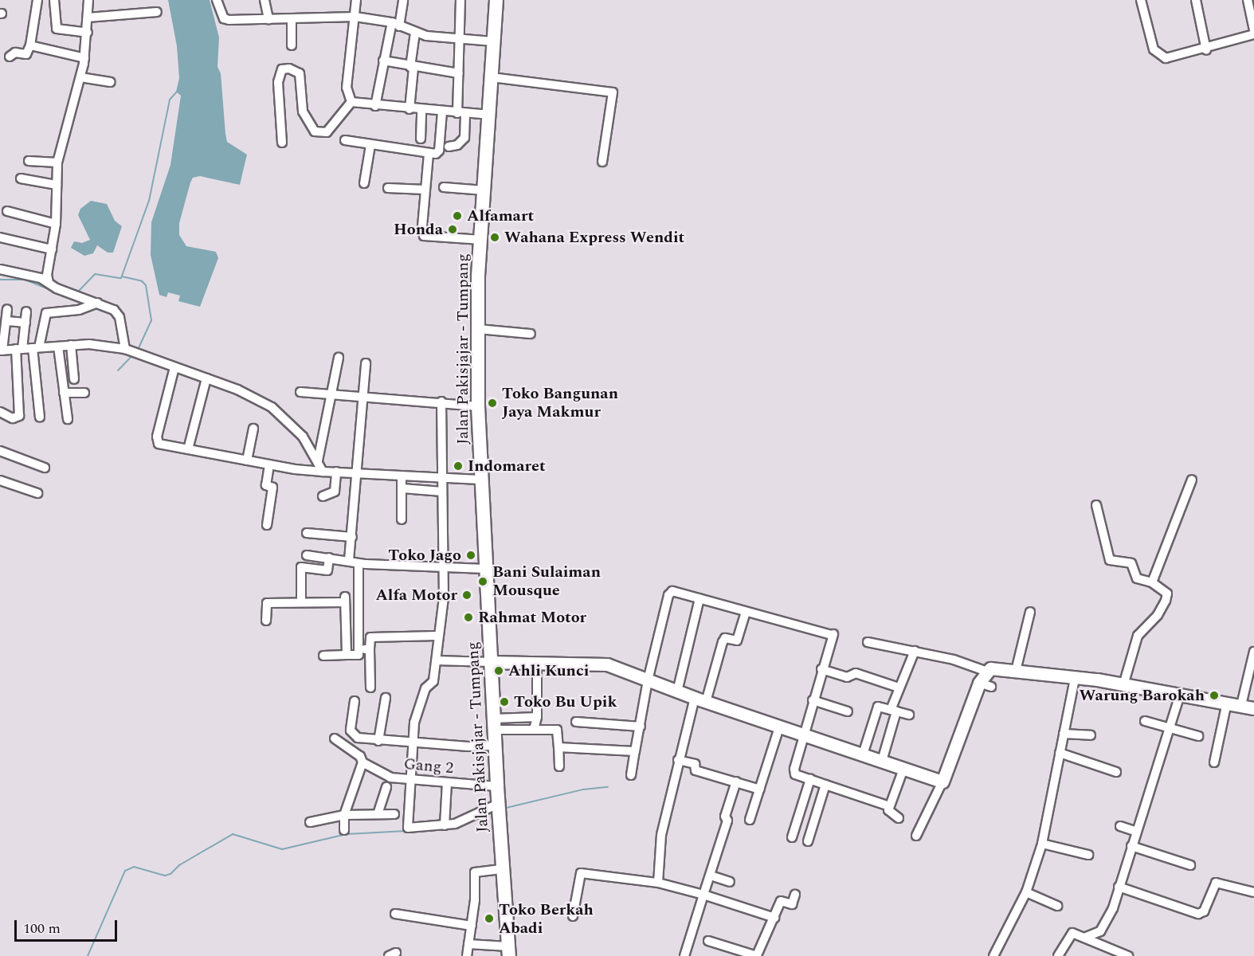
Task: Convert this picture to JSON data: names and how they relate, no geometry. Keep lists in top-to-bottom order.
{
  "streets": {
    "main road": ["Jalan Pakisjajar - Tumpang"],
    "street": ["Gang 2"]
  },
  "crossings": [
    ["Jalan Pakisjajar - Tumpang", "Gang 2"]
  ],
  "places": [
    "Alfamart",
    "Honda",
    "Wahana Express Wendit",
    "Toko Bangunan Jaya Makmur",
    "Indomaret",
    "Toko Jago",
    "Bani Sulaiman Mousque",
    "Alfa Motor",
    "Rahmat Motor",
    "Ahli Kunci",
    "Warung Barokah",
    "Toko Bu Upik",
    "Toko Berkah Abadi"
  ],
  "scale_bar": "100 m"
}
